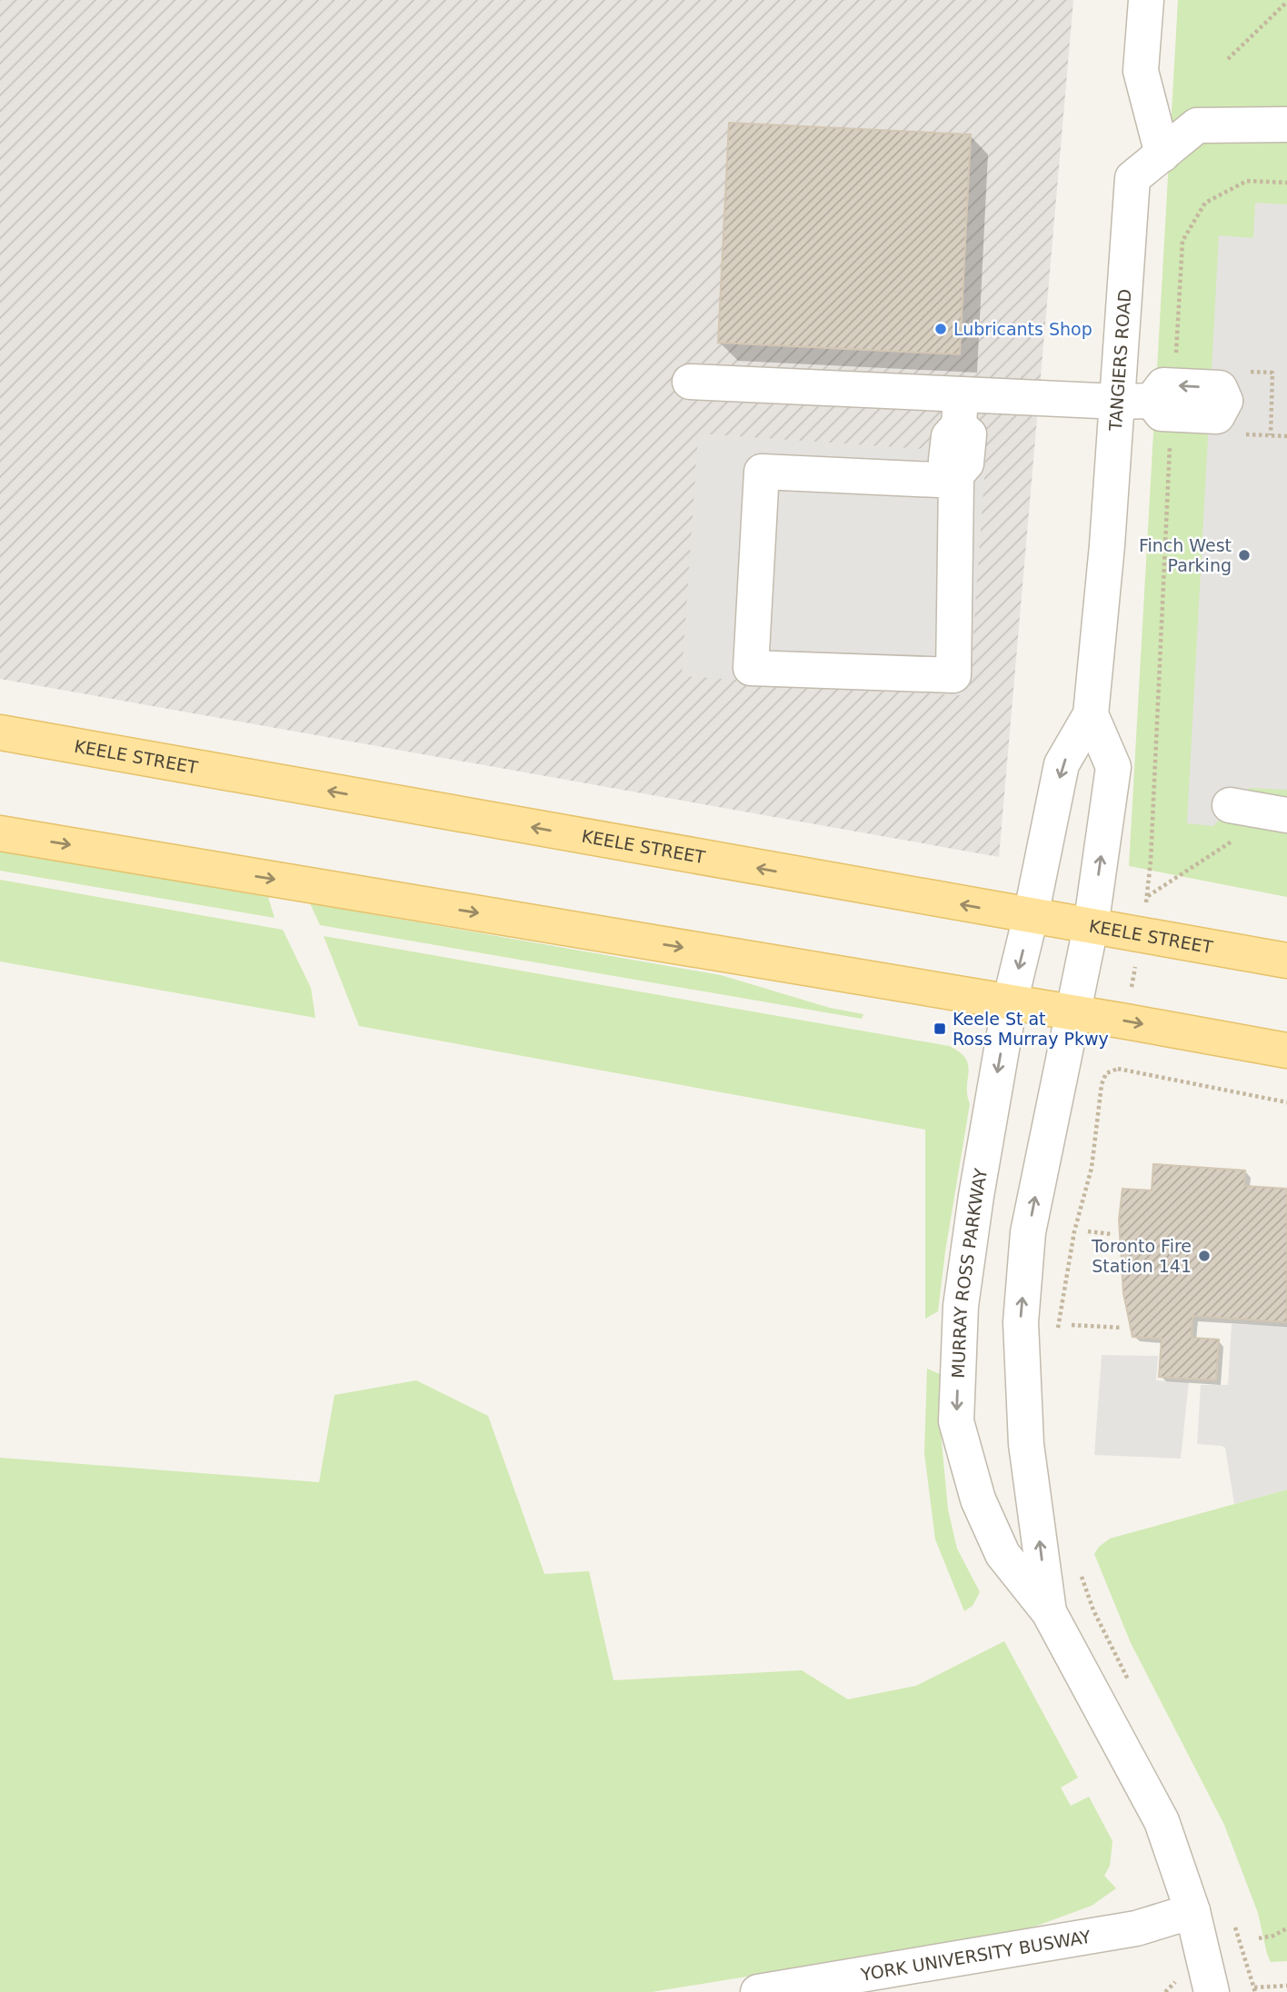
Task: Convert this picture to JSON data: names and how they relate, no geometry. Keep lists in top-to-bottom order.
{
  "streets": {
    "main road": ["KEELE STREET"],
    "street": ["TANGIERS ROAD", "MURRAY ROSS PARKWAY", "YORK UNIVERSITY BUSWAY"]
  },
  "crossings": [
    ["TANGIERS ROAD", "KEELE STREET"],
    ["TANGIERS ROAD", "MURRAY ROSS PARKWAY"],
    ["KEELE STREET", "MURRAY ROSS PARKWAY"],
    ["MURRAY ROSS PARKWAY", "YORK UNIVERSITY BUSWAY"]
  ],
  "places": {
    "other": ["Lubricants Shop", "Finch West Parking", "Toronto Fire Station 141"],
    "transit": ["Keele St at Ross Murray Pkwy"]
  }
}
